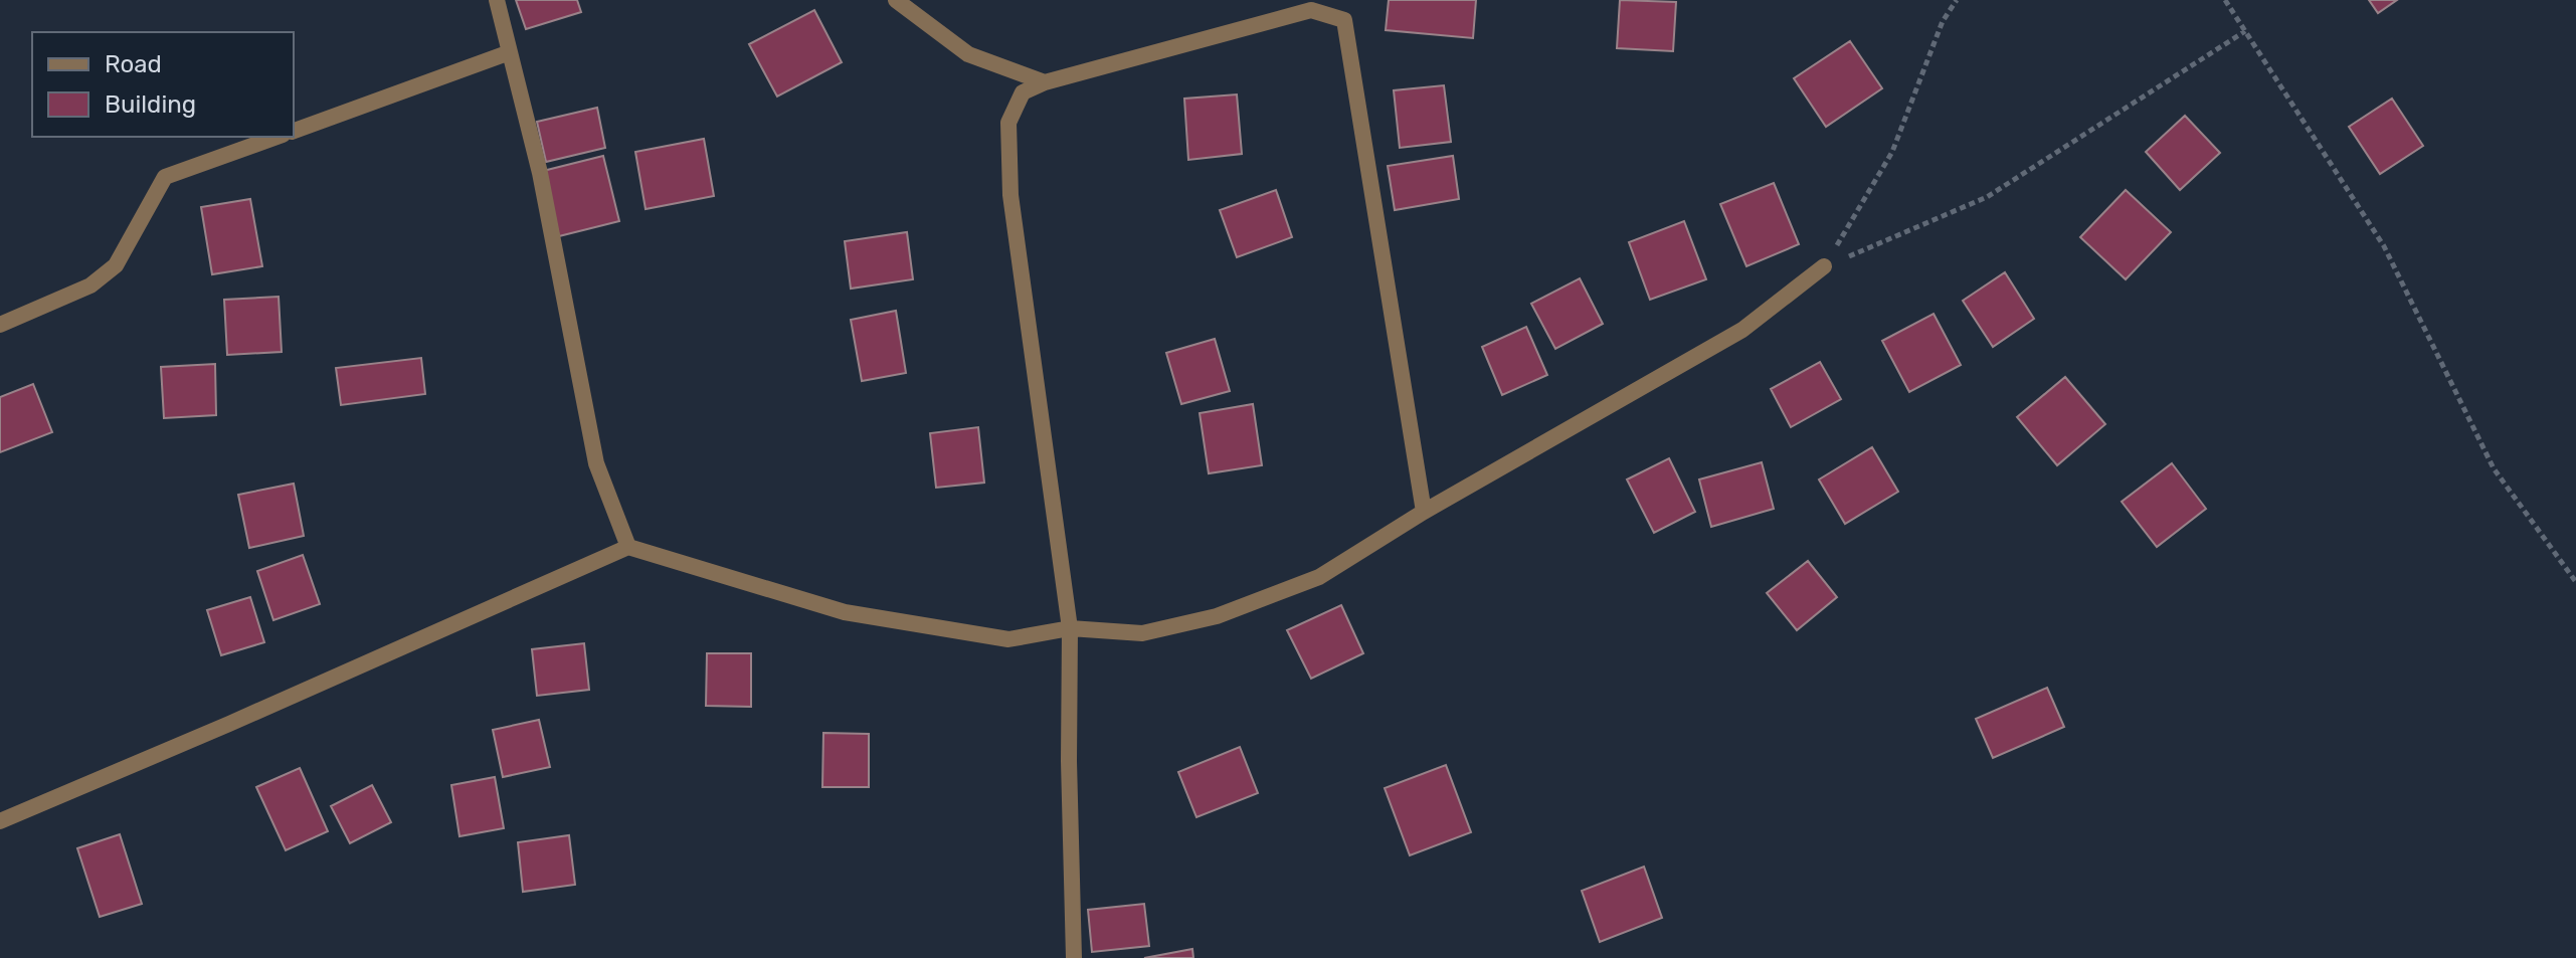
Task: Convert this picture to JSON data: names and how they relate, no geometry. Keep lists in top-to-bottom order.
{
  "legend": ["Road", "Building"]
}
